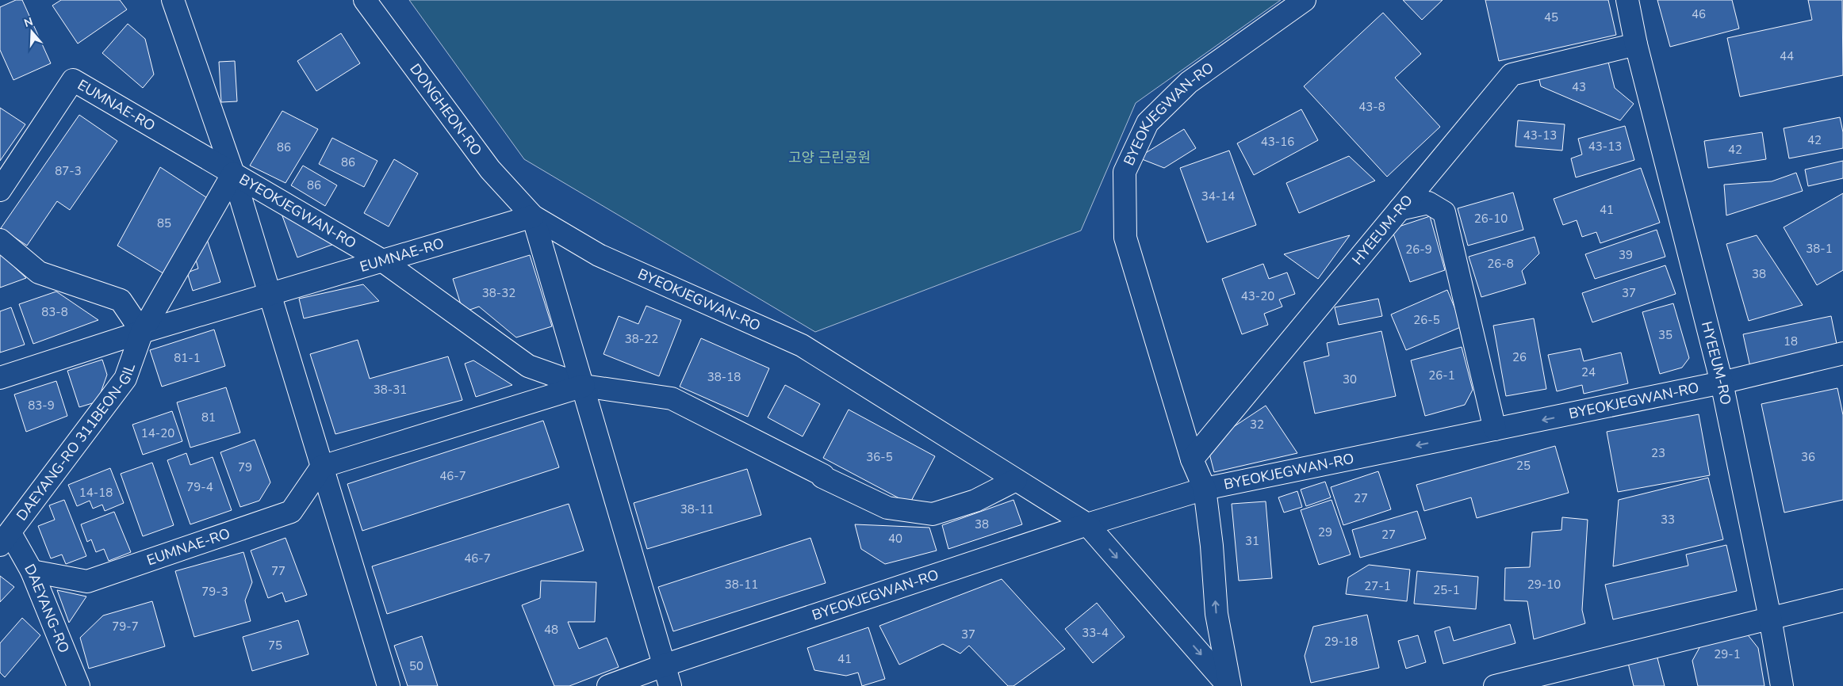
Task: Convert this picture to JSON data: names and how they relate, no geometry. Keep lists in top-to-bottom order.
{
  "streets": {
    "street": [
      "EUMNAE-RO",
      "DONGHEON-RO",
      "BYEOKJEGWAN-RO",
      "HYEEUM-RO",
      "DAEYANG-RO 311BEON-GIL",
      "DAEYANG-RO"
    ]
  },
  "crossings": [
    ["EUMNAE-RO", "DONGHEON-RO"],
    ["EUMNAE-RO", "BYEOKJEGWAN-RO"],
    ["EUMNAE-RO", "DAEYANG-RO 311BEON-GIL"],
    ["EUMNAE-RO", "DAEYANG-RO"],
    ["DONGHEON-RO", "BYEOKJEGWAN-RO"],
    ["BYEOKJEGWAN-RO", "HYEEUM-RO"],
    ["BYEOKJEGWAN-RO", "DAEYANG-RO 311BEON-GIL"],
    ["DAEYANG-RO 311BEON-GIL", "DAEYANG-RO"]
  ],
  "parks": ["고양 근린공원"],
  "house_numbers": [
    "46",
    "45",
    "44",
    "43",
    "43-8",
    "43-13",
    "42",
    "43-16",
    "43-13",
    "86",
    "42",
    "86",
    "87-3",
    "86",
    "34-14",
    "41",
    "26-10",
    "85",
    "38-1",
    "26-9",
    "39",
    "26-8",
    "38",
    "38-32",
    "37",
    "43-20",
    "83-8",
    "26-5",
    "35",
    "38-22",
    "18",
    "26",
    "81-1",
    "24",
    "26-1",
    "38-18",
    "30",
    "38-31",
    "83-9",
    "81",
    "32",
    "14-20",
    "23",
    "36-5",
    "36",
    "25",
    "79",
    "46-7",
    "79-4",
    "14-18",
    "27",
    "38-11",
    "33",
    "38",
    "29",
    "27",
    "40",
    "31",
    "46-7",
    "77",
    "38-11",
    "29-10",
    "27-1",
    "25-1",
    "79-3",
    "79-7",
    "48",
    "33-4",
    "37",
    "29-18",
    "75",
    "29-1",
    "41",
    "50"
  ],
  "north": "top"
}
